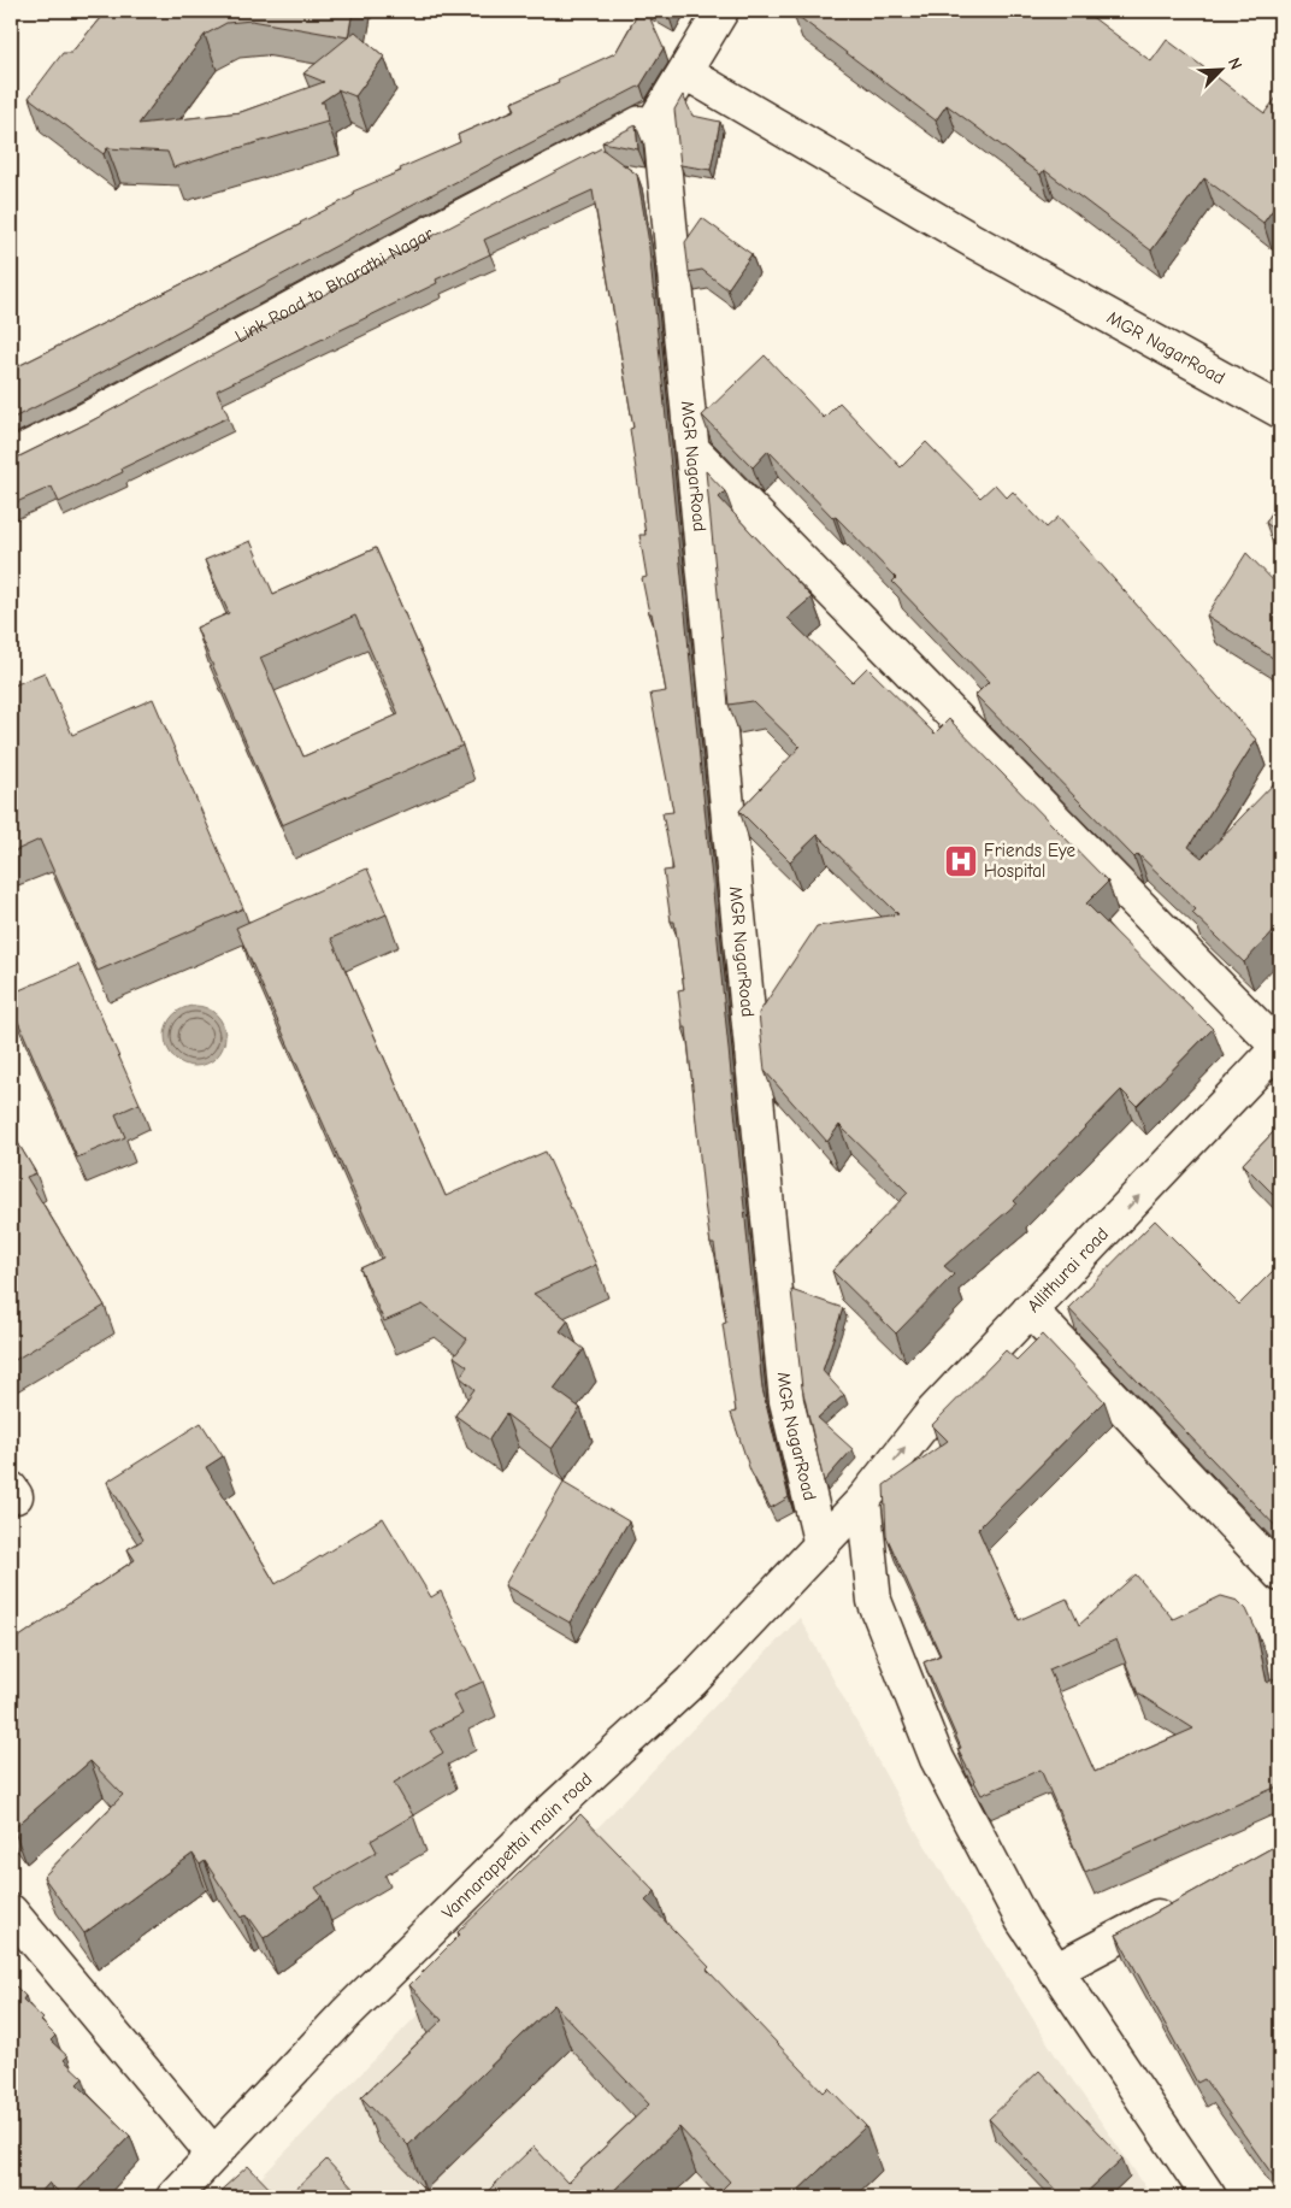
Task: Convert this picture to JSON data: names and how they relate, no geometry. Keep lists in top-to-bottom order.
{
  "streets": {
    "street": [
      "Link Road to Bharathi Nagar",
      "MGR NagarRoad",
      "Allithurai road",
      "Vannarappettai main road"
    ]
  },
  "crossings": [
    ["Link Road to Bharathi Nagar", "MGR NagarRoad"],
    ["MGR NagarRoad", "Vannarappettai main road"],
    ["Allithurai road", "Vannarappettai main road"]
  ],
  "one_way": ["Allithurai road"],
  "places": {
    "hospital": ["Friends Eye Hospital"]
  },
  "north": "top right"
}
